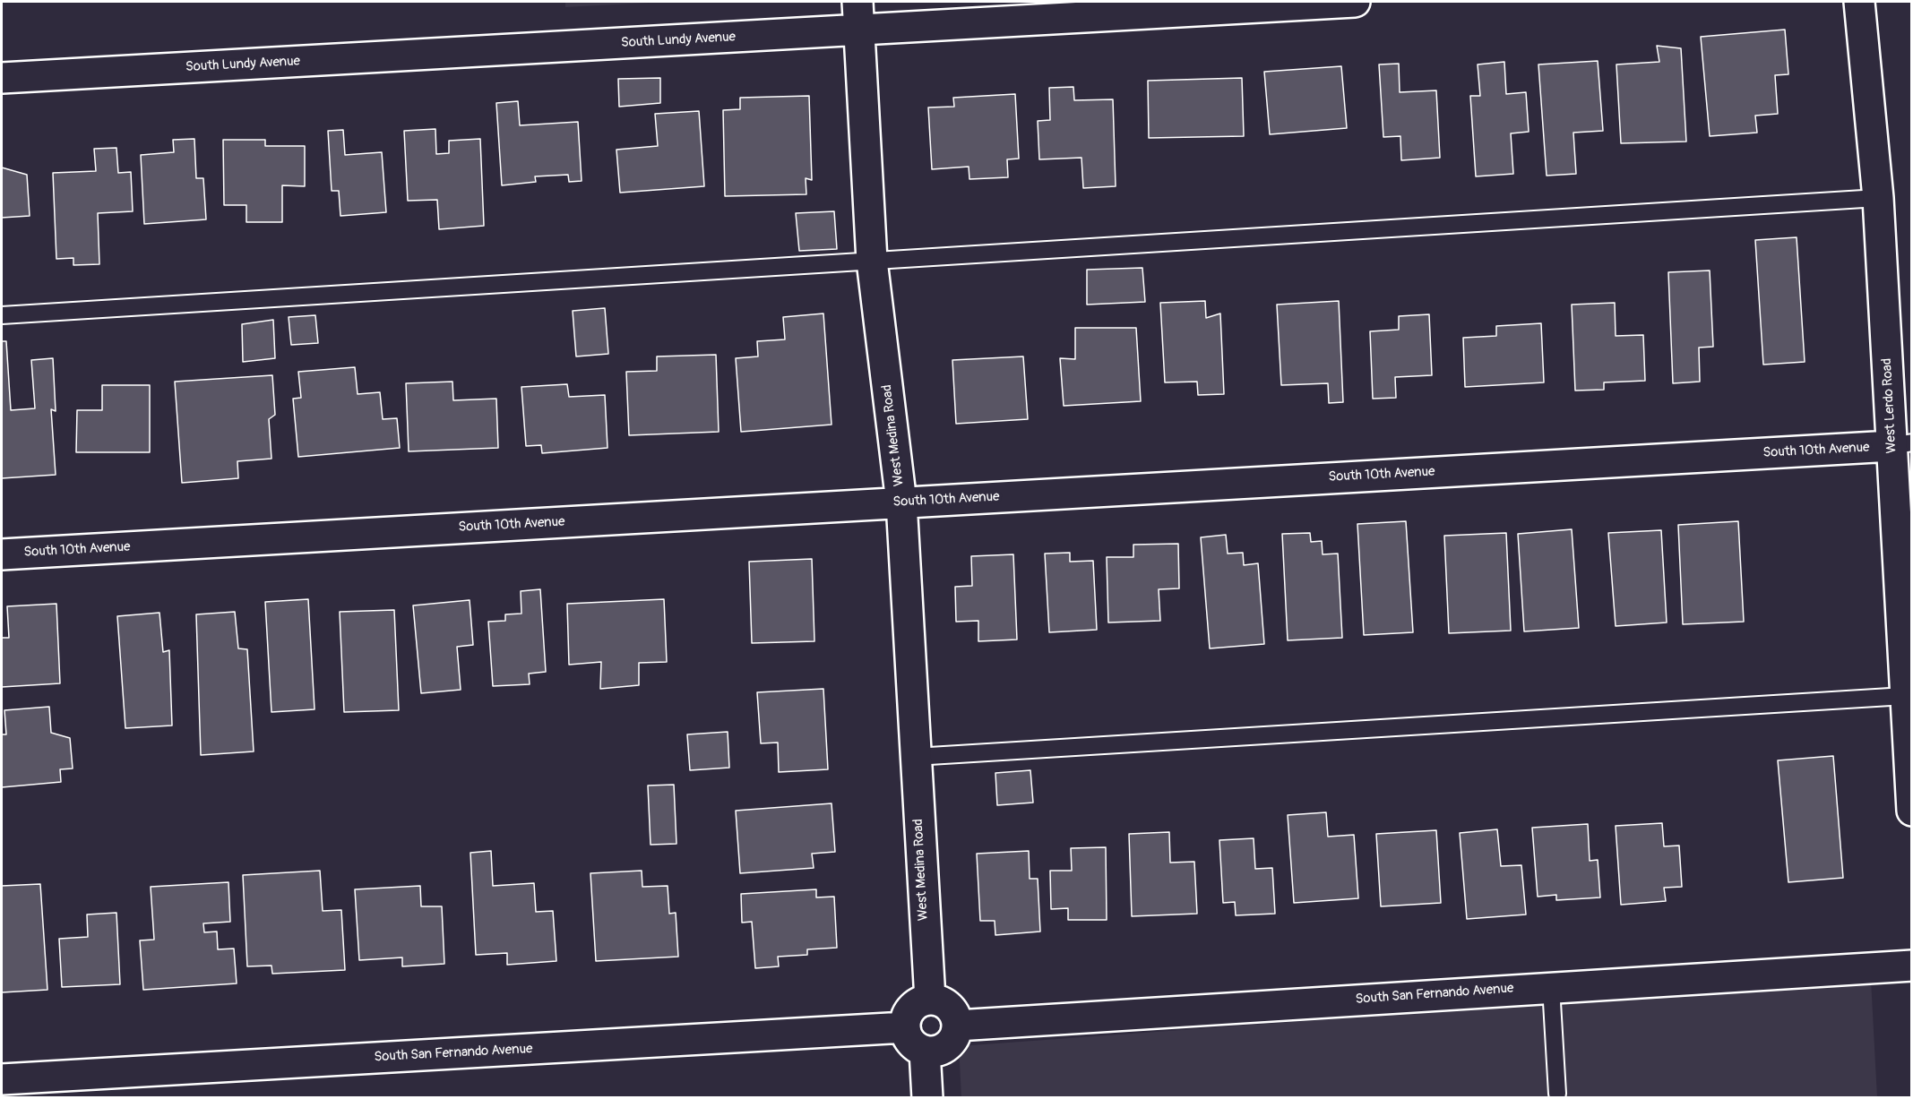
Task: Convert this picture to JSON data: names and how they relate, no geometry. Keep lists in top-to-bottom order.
{
  "streets": {
    "street": [
      "South Lundy Avenue",
      "West Lerdo Road",
      "West Medina Road",
      "South 10th Avenue",
      "South San Fernando Avenue"
    ]
  },
  "crossings": [
    ["South Lundy Avenue", "West Medina Road"],
    ["West Lerdo Road", "South 10th Avenue"],
    ["West Medina Road", "South 10th Avenue"],
    ["West Medina Road", "South San Fernando Avenue"]
  ]
}
